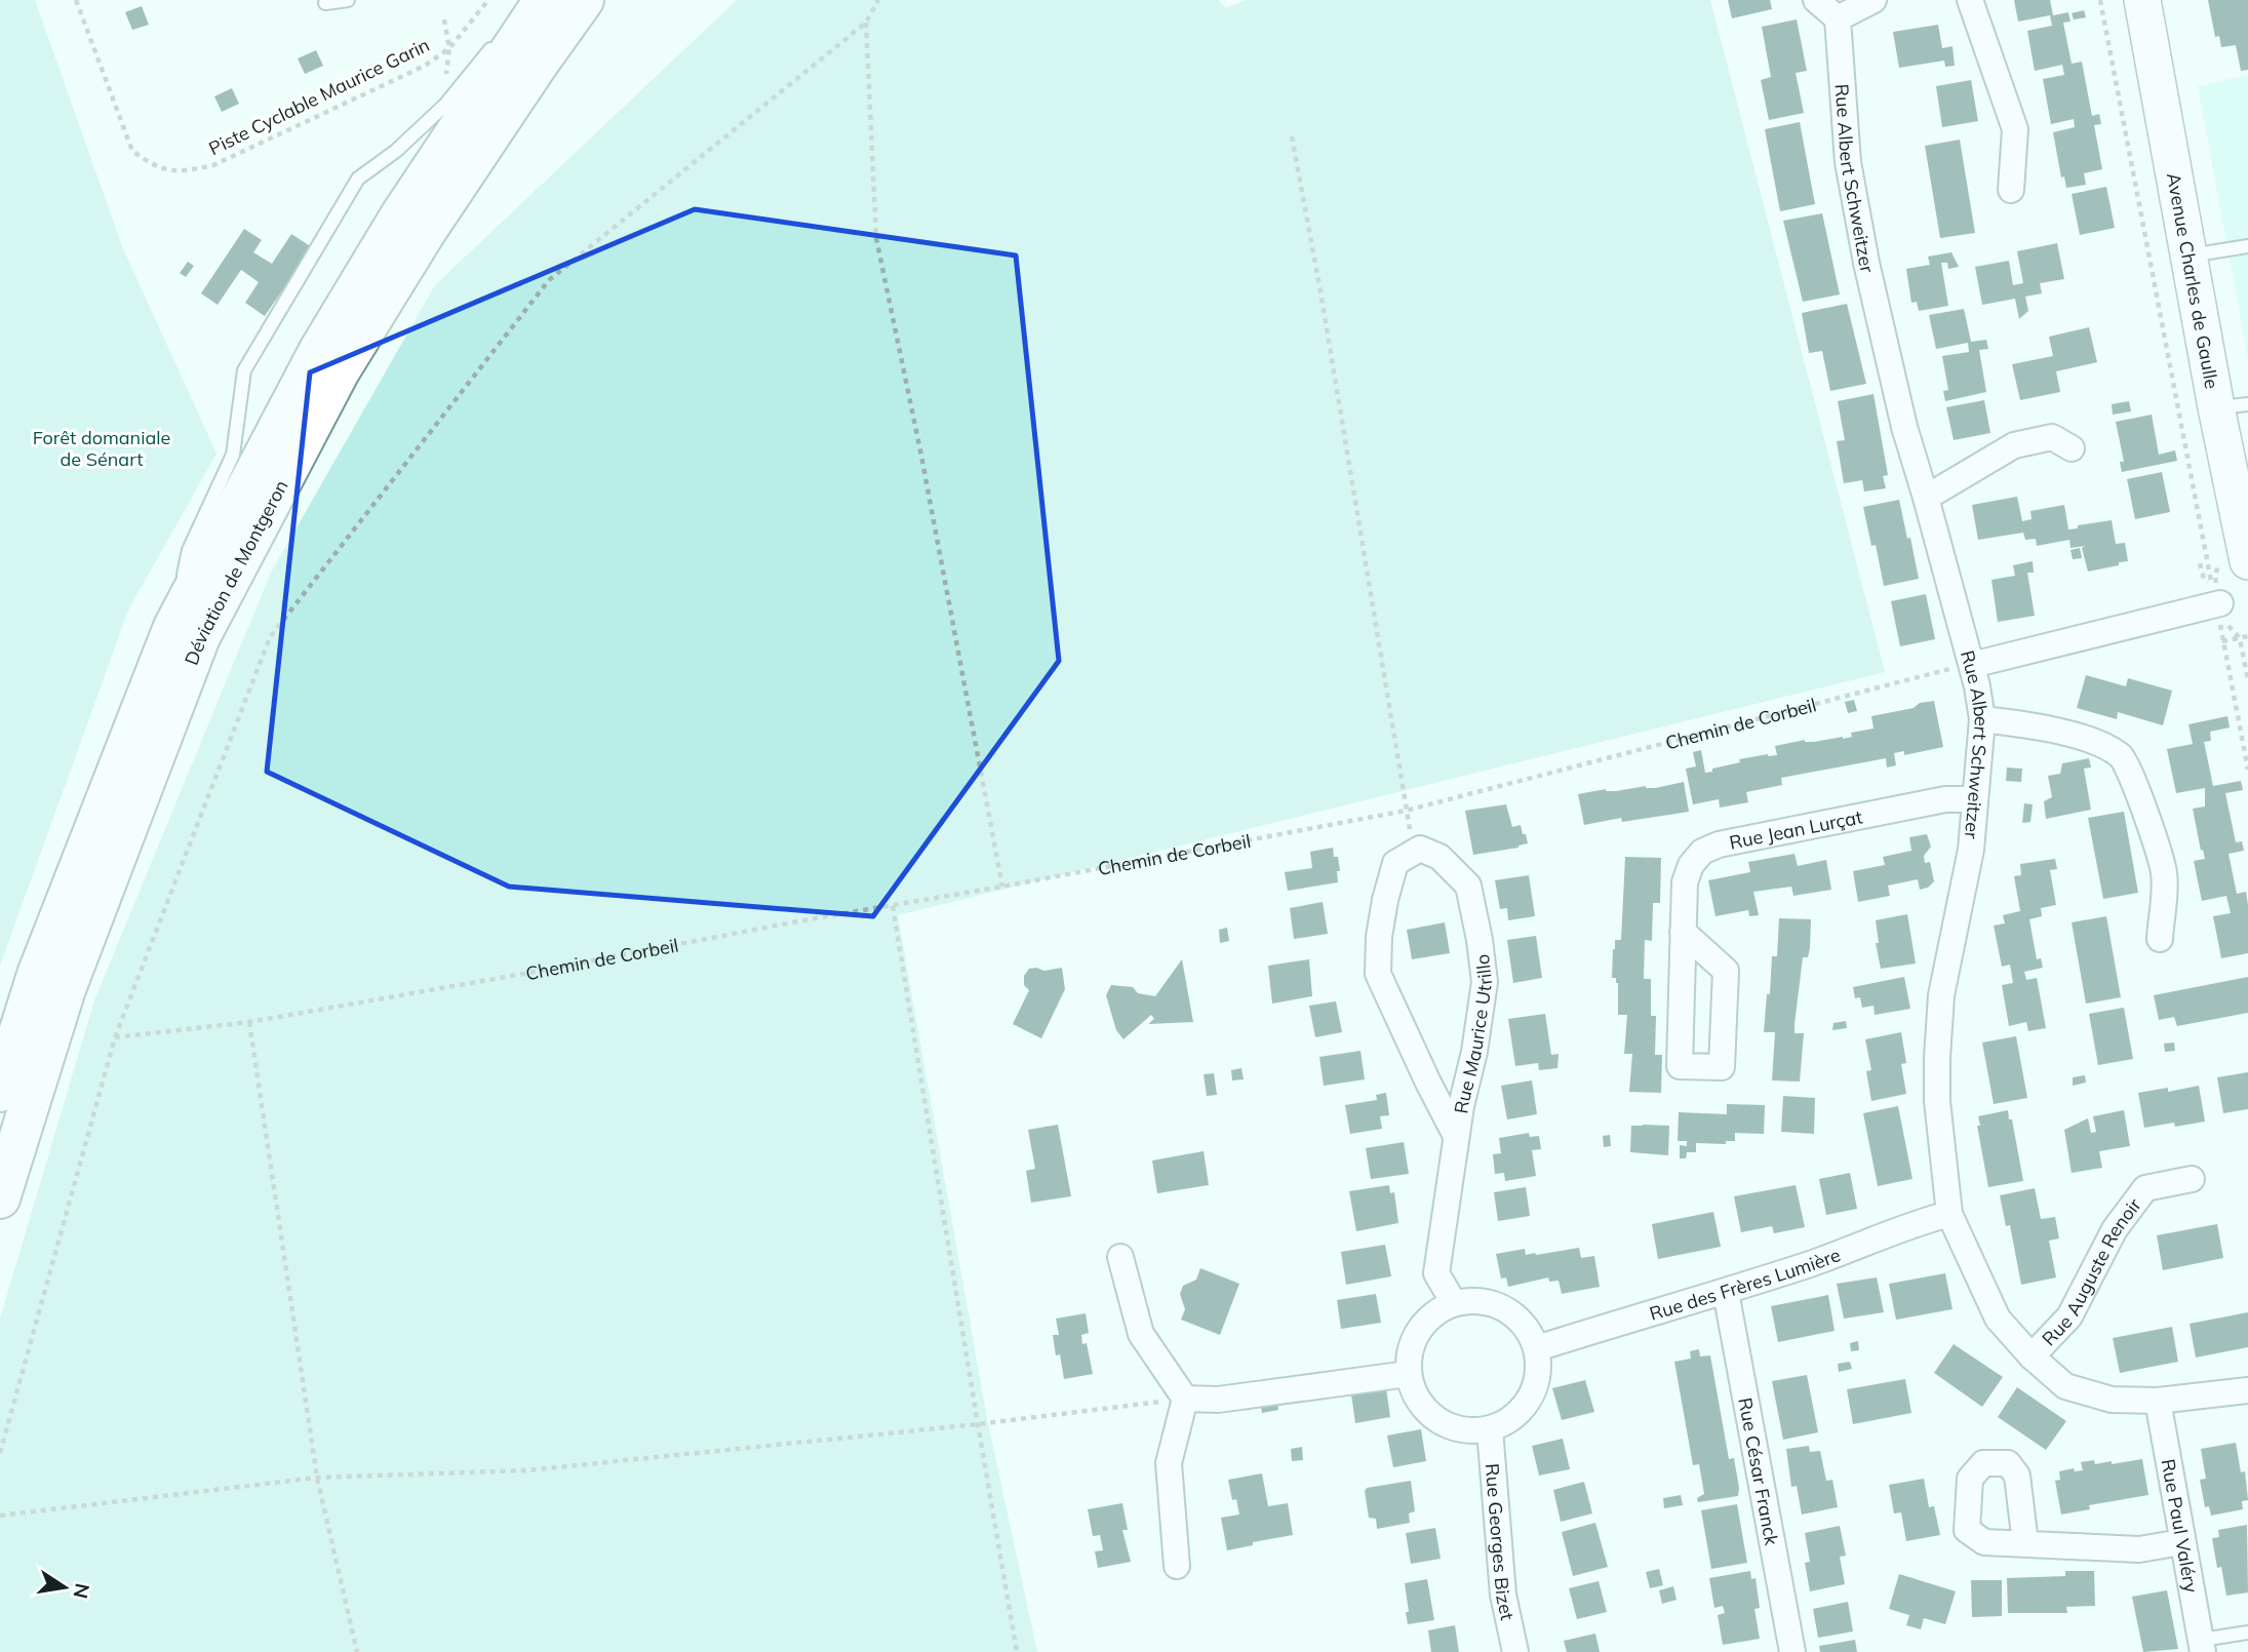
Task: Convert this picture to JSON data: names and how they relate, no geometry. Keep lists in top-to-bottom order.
{
  "streets": {
    "main road": ["Avenue Charles de Gaulle", "Déviation de Montgeron"],
    "street": [
      "Rue Albert Schweitzer",
      "Rue Jean Lurçat",
      "Rue Maurice Utrillo",
      "Rue Auguste Renoir",
      "Rue des Frères Lumière",
      "Rue César Franck",
      "Rue Paul Valéry",
      "Rue Georges Bizet"
    ],
    "path": ["Piste Cyclable Maurice Garin", "Chemin de Corbeil"]
  },
  "crossings": [
    ["Rue Albert Schweitzer", "Chemin de Corbeil"],
    ["Rue Albert Schweitzer", "Rue Jean Lurçat"],
    ["Rue Albert Schweitzer", "Rue Auguste Renoir"],
    ["Rue Albert Schweitzer", "Rue des Frères Lumière"],
    ["Rue Albert Schweitzer", "Rue Paul Valéry"],
    ["Rue Maurice Utrillo", "Rue des Frères Lumière"],
    ["Rue Maurice Utrillo", "Rue Georges Bizet"],
    ["Rue des Frères Lumière", "Rue César Franck"],
    ["Rue des Frères Lumière", "Rue Georges Bizet"]
  ],
  "parks": ["Forêt domaniale de Sénart"],
  "north": "right"
}
